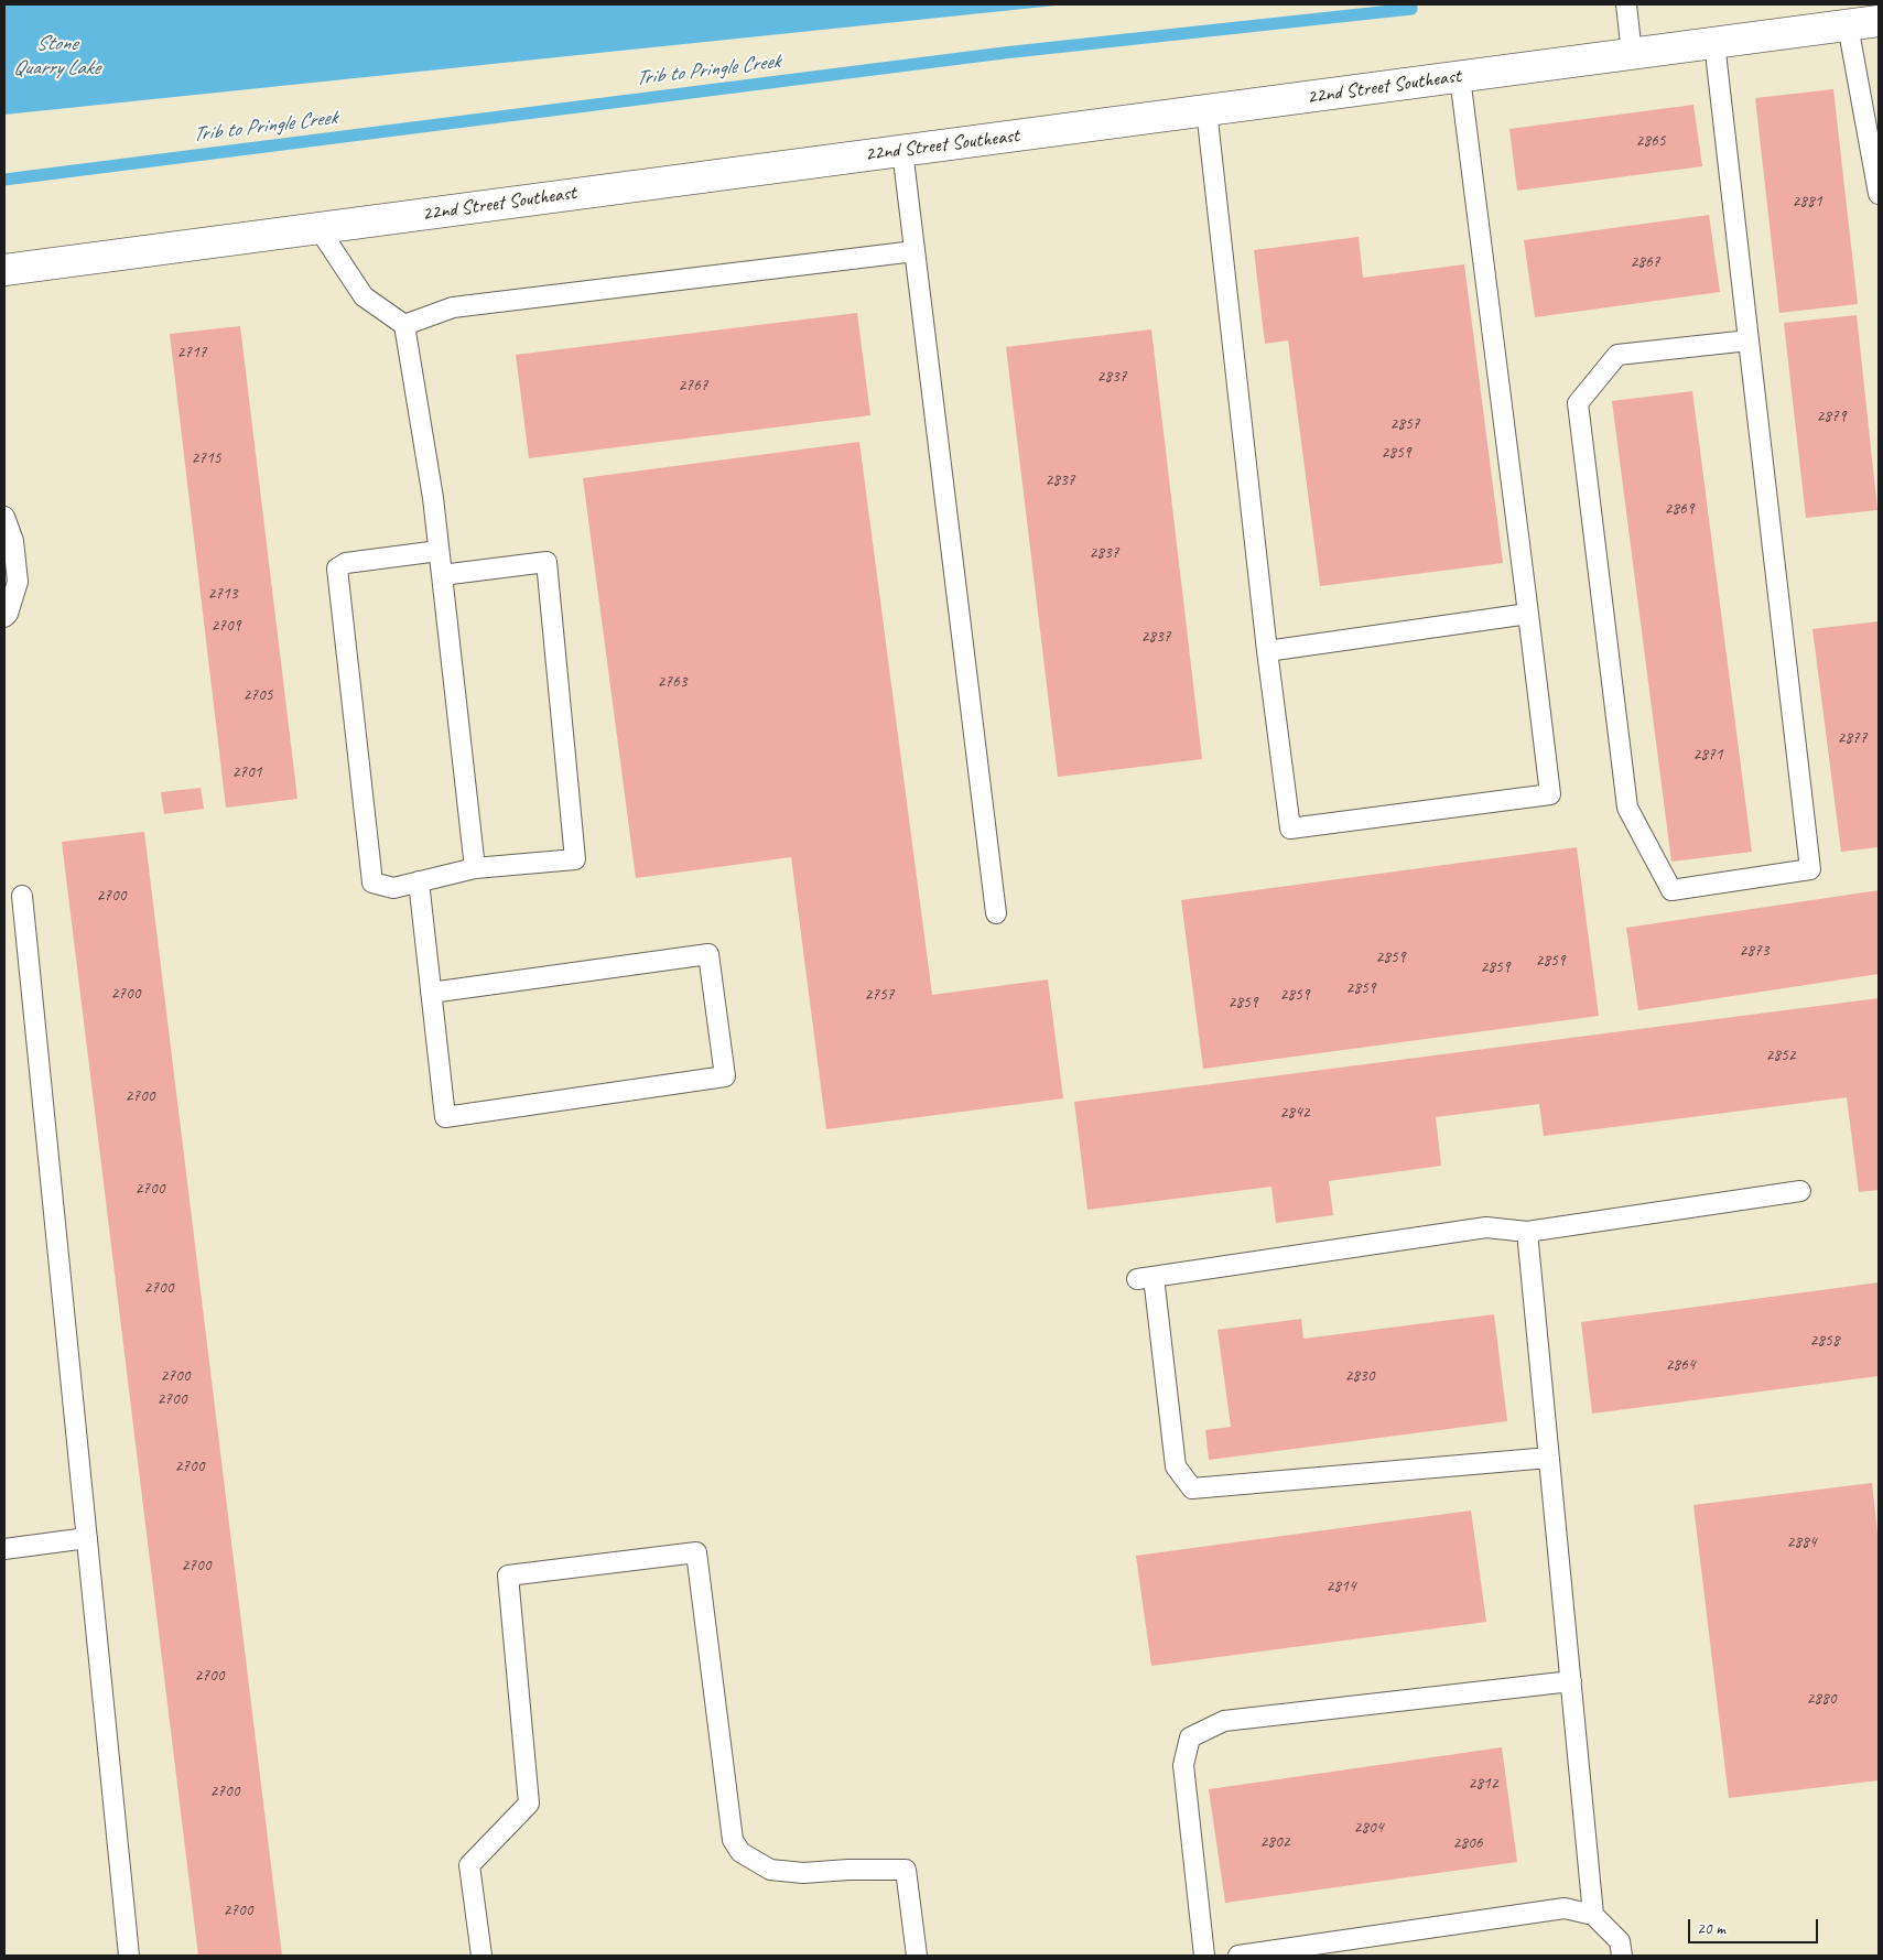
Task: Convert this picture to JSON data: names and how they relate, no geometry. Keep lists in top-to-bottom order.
{
  "streets": {
    "street": ["22nd Street Southeast"]
  },
  "water": ["Stone Quarry Lake", "Trib to Pringle Creek"],
  "house_numbers": [
    "2865",
    "2881",
    "2867",
    "2717",
    "2837",
    "2767",
    "2879",
    "2857",
    "2859",
    "2715",
    "2837",
    "2869",
    "2837",
    "2713",
    "2709",
    "2837",
    "2763",
    "2705",
    "2877",
    "2871",
    "2701",
    "2700",
    "2873",
    "2859",
    "2859",
    "2859",
    "2859",
    "2700",
    "2757",
    "2859",
    "2859",
    "2852",
    "2700",
    "2842",
    "2700",
    "2700",
    "2858",
    "2864",
    "2700",
    "2830",
    "2700",
    "2700",
    "2884",
    "2700",
    "2814",
    "2700",
    "2880",
    "2812",
    "2700",
    "2804",
    "2802",
    "2806",
    "2700"
  ],
  "scale_bar": "20 m"
}
